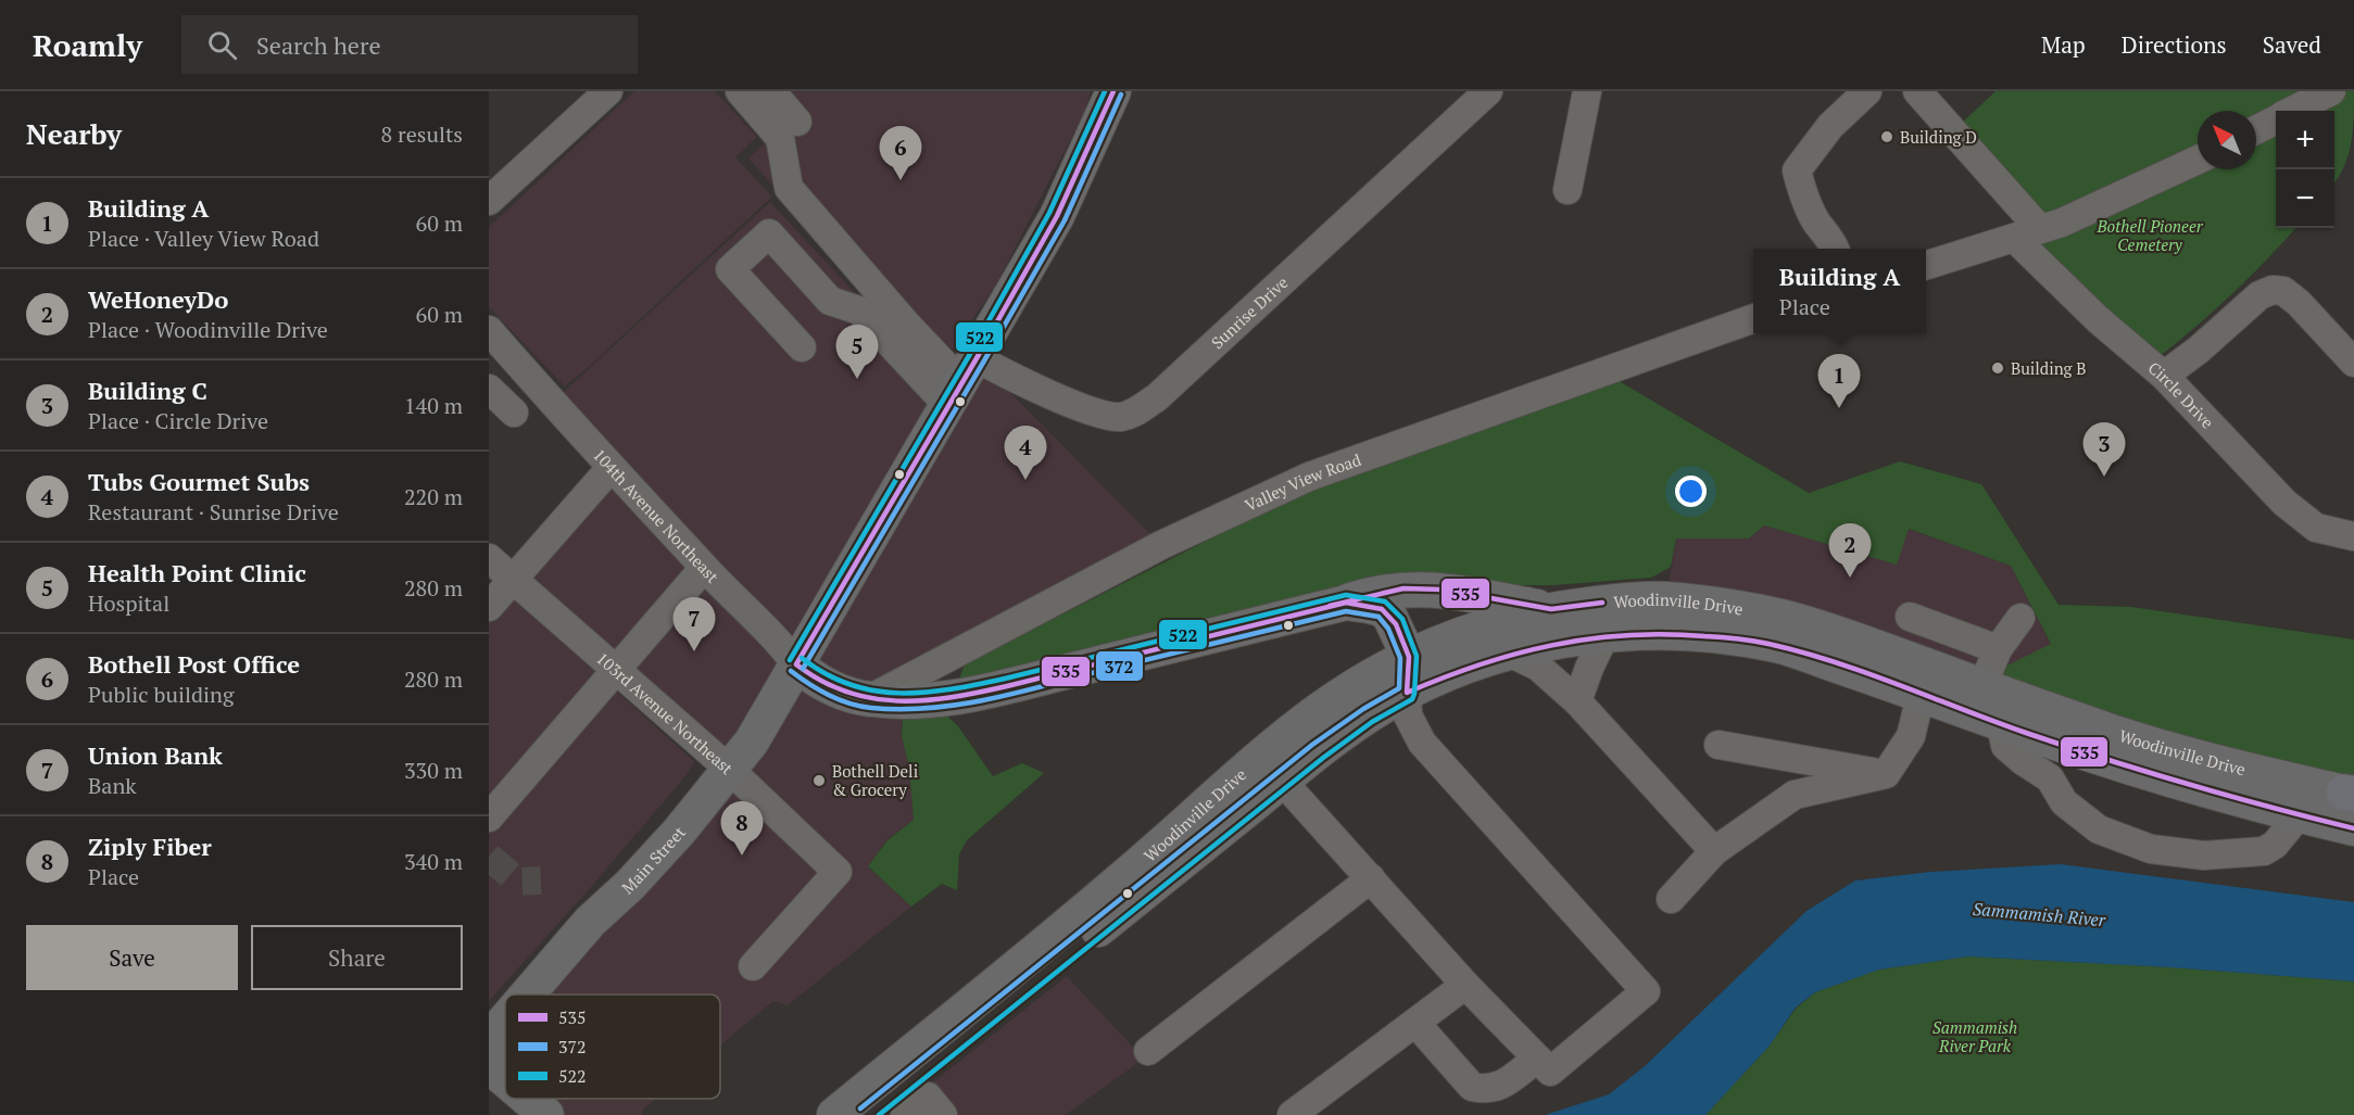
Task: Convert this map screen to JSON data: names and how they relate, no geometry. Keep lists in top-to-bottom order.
{
  "streets": {
    "main road": ["104th Avenue Northeast", "Woodinville Drive", "Main Street"],
    "street": [
      "Sunrise Drive",
      "Circle Drive",
      "Valley View Road",
      "103rd Avenue Northeast"
    ]
  },
  "crossings": [
    ["Sunrise Drive", "Main Street"],
    ["Valley View Road", "104th Avenue Northeast"],
    ["104th Avenue Northeast", "Woodinville Drive"],
    ["104th Avenue Northeast", "Main Street"],
    ["103rd Avenue Northeast", "Main Street"]
  ],
  "water": ["Sammamish River"],
  "parks": ["Bothell Pioneer Cemetery", "Sammamish River Park"],
  "places": ["Building D", "Building B", "Bothell Deli & Grocery"],
  "lines": ["transit line 535", "transit line 522", "transit line 372"],
  "legend": ["535", "372", "522"],
  "north": "top left",
  "page": {
    "header": "Roamly",
    "search": "Search here",
    "nav": ["Map", "Directions", "Saved"],
    "heading": ["Nearby", "8 results"],
    "map_buttons": ["+", "−"],
    "pins": [
      "6",
      "5",
      "1",
      "3",
      "4",
      "2",
      "7",
      "8"
    ],
    "list": [
      {
        "mark": "1",
        "name": "Building A",
        "note": "Place · Valley View Road",
        "value": "60 m"
      },
      {
        "mark": "2",
        "name": "WeHoneyDo",
        "note": "Place · Woodinville Drive",
        "value": "60 m"
      },
      {
        "mark": "3",
        "name": "Building C",
        "note": "Place · Circle Drive",
        "value": "140 m"
      },
      {
        "mark": "4",
        "name": "Tubs Gourmet Subs",
        "note": "Restaurant · Sunrise Drive",
        "value": "220 m"
      },
      {
        "mark": "5",
        "name": "Health Point Clinic",
        "note": "Hospital",
        "value": "280 m"
      },
      {
        "mark": "6",
        "name": "Bothell Post Office",
        "note": "Public building",
        "value": "280 m"
      },
      {
        "mark": "7",
        "name": "Union Bank",
        "note": "Bank",
        "value": "330 m"
      },
      {
        "mark": "8",
        "name": "Ziply Fiber",
        "note": "Place",
        "value": "340 m"
      }
    ],
    "popup": ["Building A", "Place"],
    "buttons": ["Save", "Share"]
  }
}
